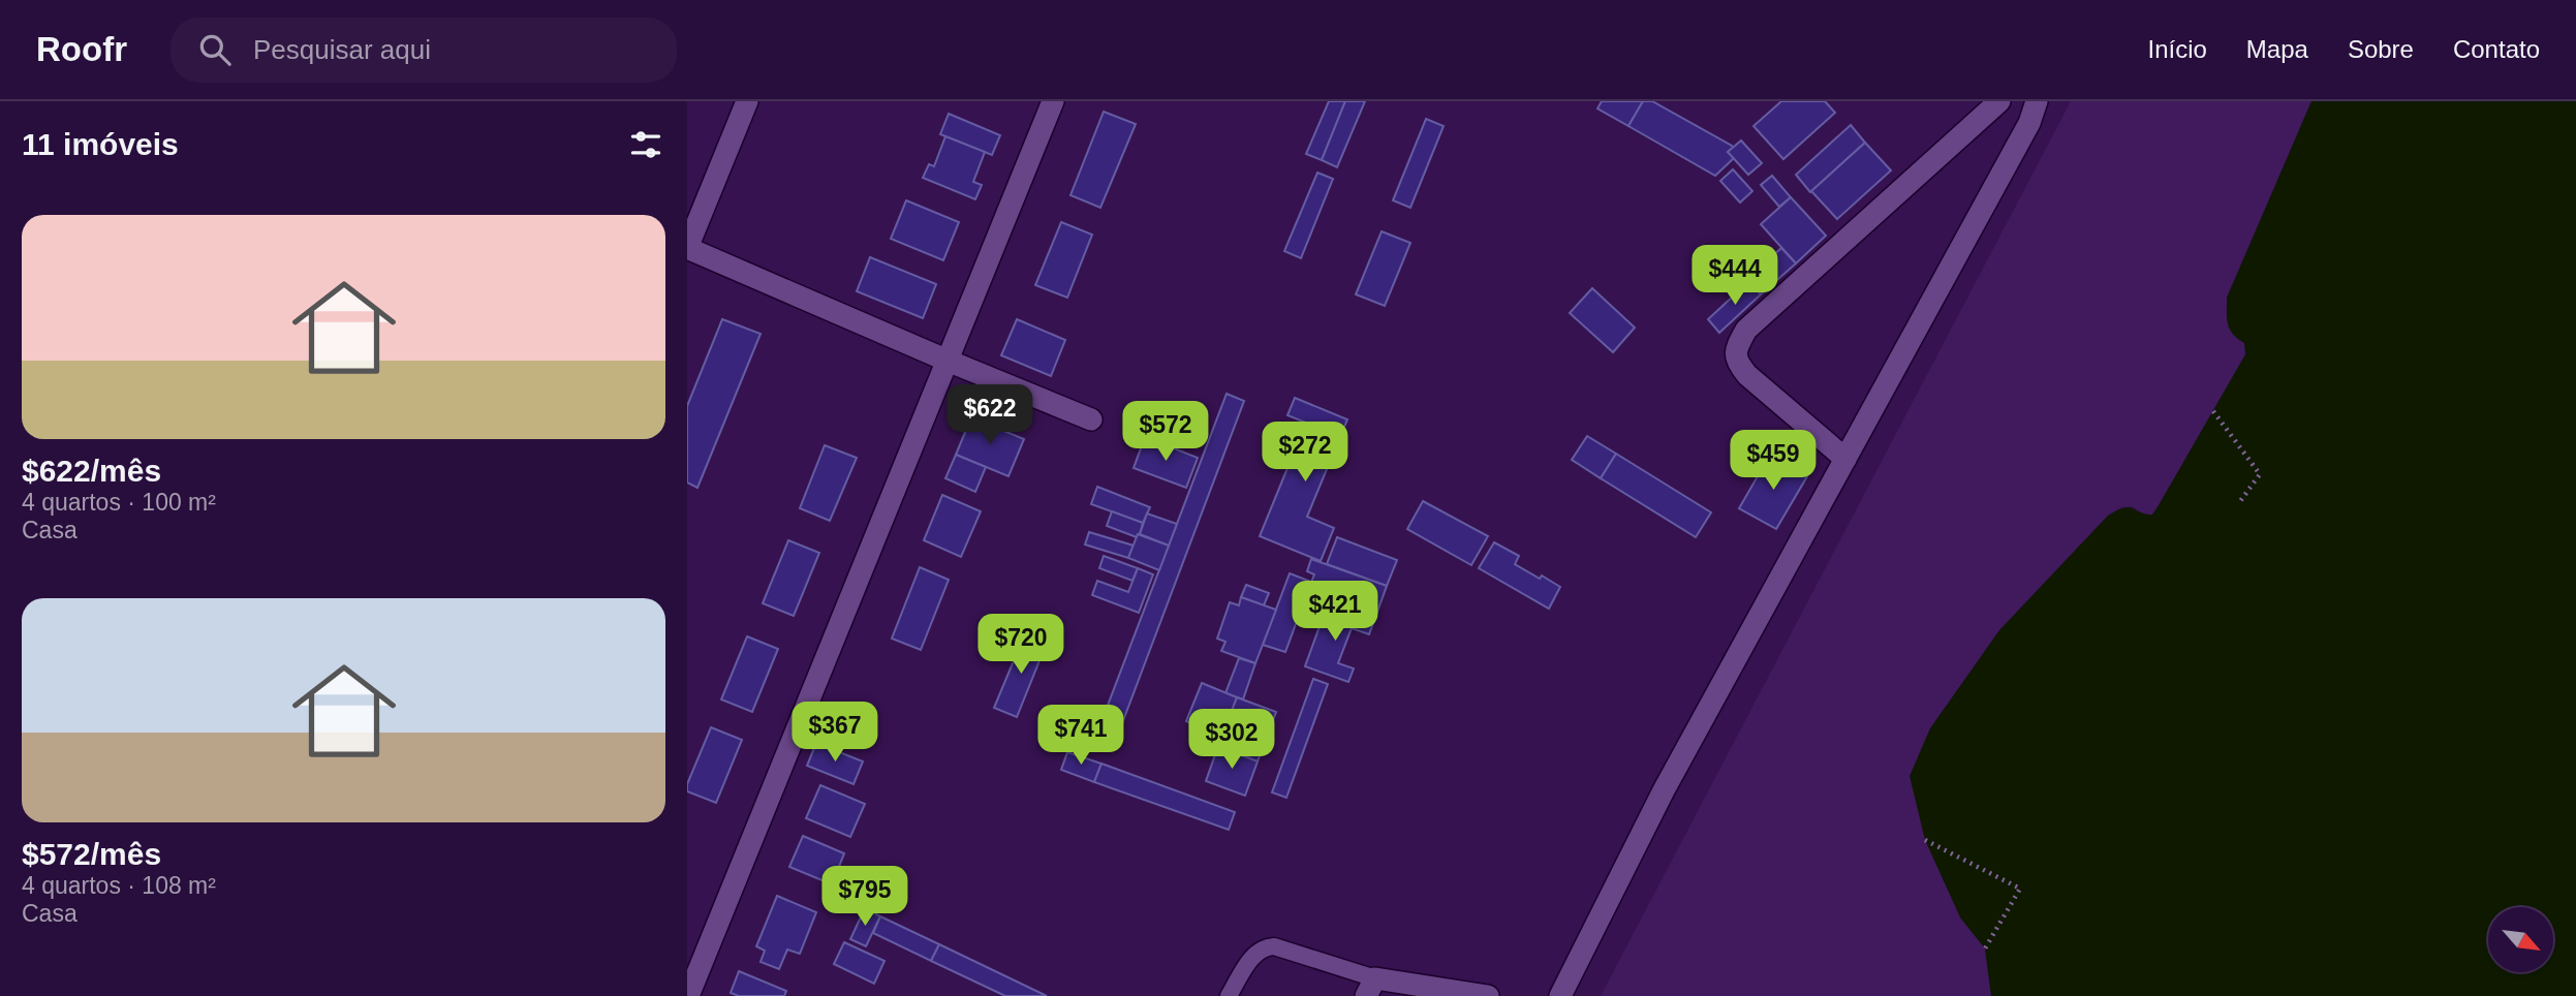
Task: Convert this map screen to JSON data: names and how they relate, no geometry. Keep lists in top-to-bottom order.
{
  "north": "bottom right",
  "page": {
    "header": "Roofr",
    "search": "Pesquisar aqui",
    "nav": [
      "Início",
      "Mapa",
      "Sobre",
      "Contato"
    ],
    "heading": "11 imóveis",
    "list": [
      {
        "name": "$622/mês",
        "note": "4 quartos · 100 m² · Casa"
      },
      {
        "name": "$572/mês",
        "note": "4 quartos · 108 m² · Casa"
      }
    ],
    "price": [
      "$444",
      "$622",
      "$572",
      "$272",
      "$459",
      "$421",
      "$720",
      "$367",
      "$741",
      "$302",
      "$795"
    ]
  }
}
